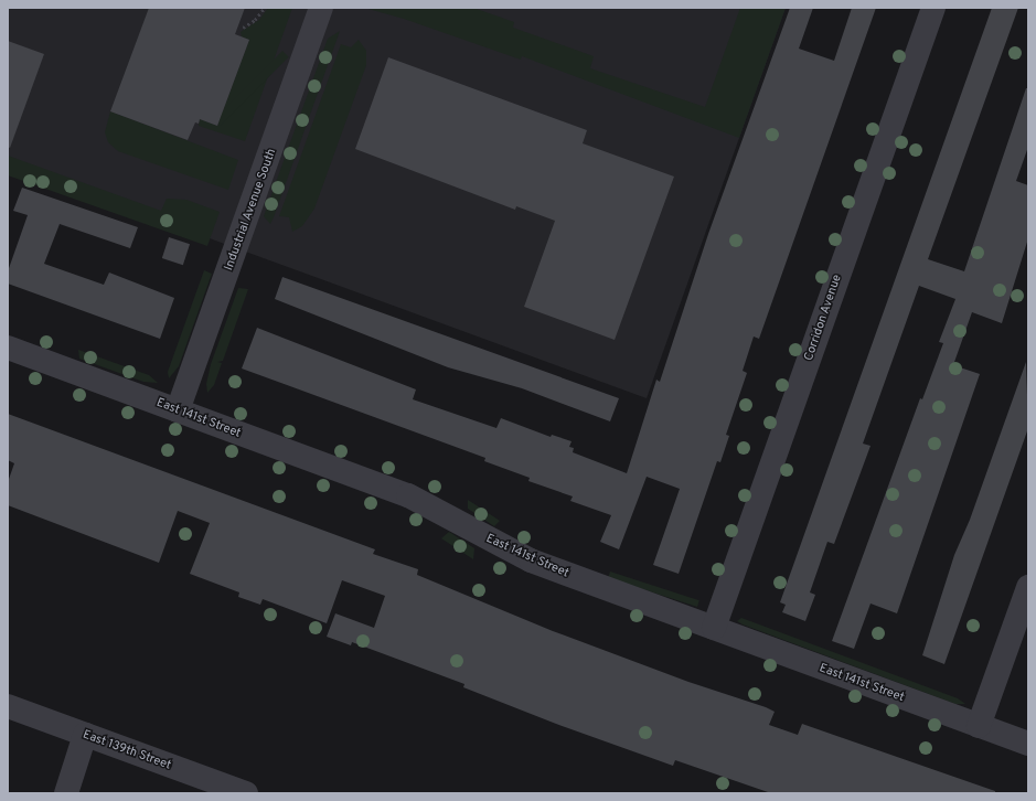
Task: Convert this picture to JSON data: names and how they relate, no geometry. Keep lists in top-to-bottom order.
{
  "streets": {
    "street": [
      "Industrial Avenue South",
      "Corridon Avenue",
      "East 141st Street",
      "East 139th Street"
    ]
  },
  "crossings": [
    ["Industrial Avenue South", "East 141st Street"],
    ["Corridon Avenue", "East 141st Street"]
  ]
}
